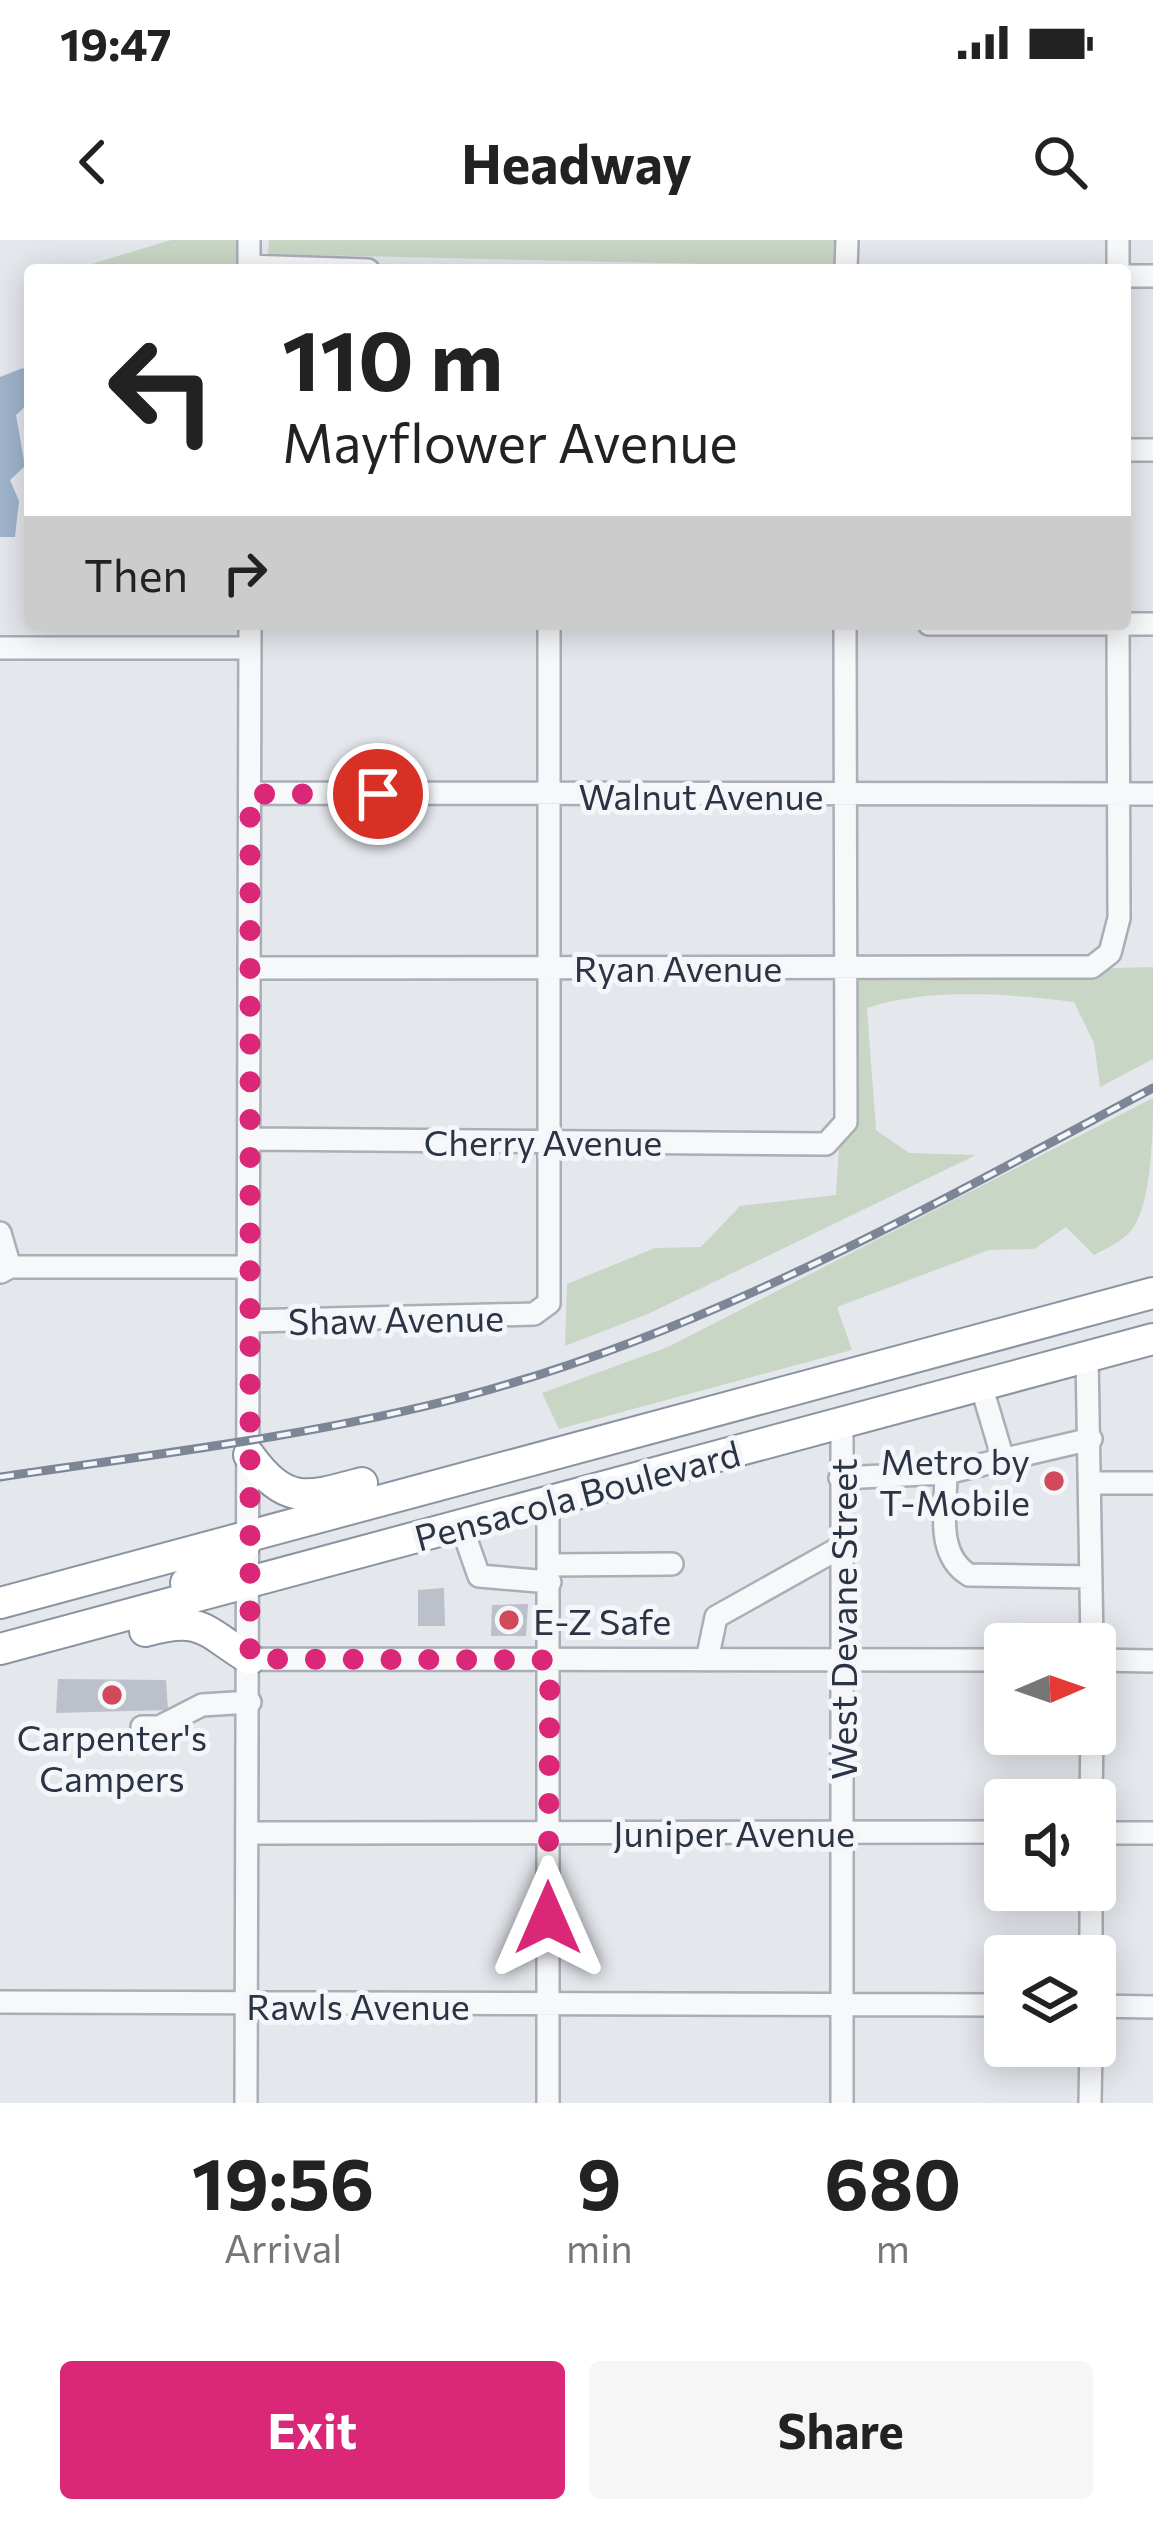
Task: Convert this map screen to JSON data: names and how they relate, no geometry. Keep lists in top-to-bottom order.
{
  "streets": {
    "highway": ["Pensacola Boulevard"],
    "street": [
      "Walnut Avenue",
      "Ryan Avenue",
      "Cherry Avenue",
      "Shaw Avenue",
      "West Devane Street",
      "Juniper Avenue",
      "Rawls Avenue"
    ]
  },
  "crossings": [
    ["Walnut Avenue", "Ryan Avenue"],
    ["Ryan Avenue", "Cherry Avenue"],
    ["Cherry Avenue", "Shaw Avenue"],
    ["Pensacola Boulevard", "West Devane Street"],
    ["West Devane Street", "Juniper Avenue"],
    ["West Devane Street", "Rawls Avenue"]
  ],
  "places": ["Metro by T-Mobile", "E-Z Safe", "Carpenter's Campers"],
  "north": "right",
  "page": {
    "status": "19:47",
    "header": "Headway",
    "turn": ["110 m", "Mayflower Avenue"],
    "then": "Then",
    "eta": [
      "19:56",
      "Arrival",
      "9",
      "min",
      "680",
      "m"
    ],
    "buttons": ["Exit", "Share"]
  }
}
